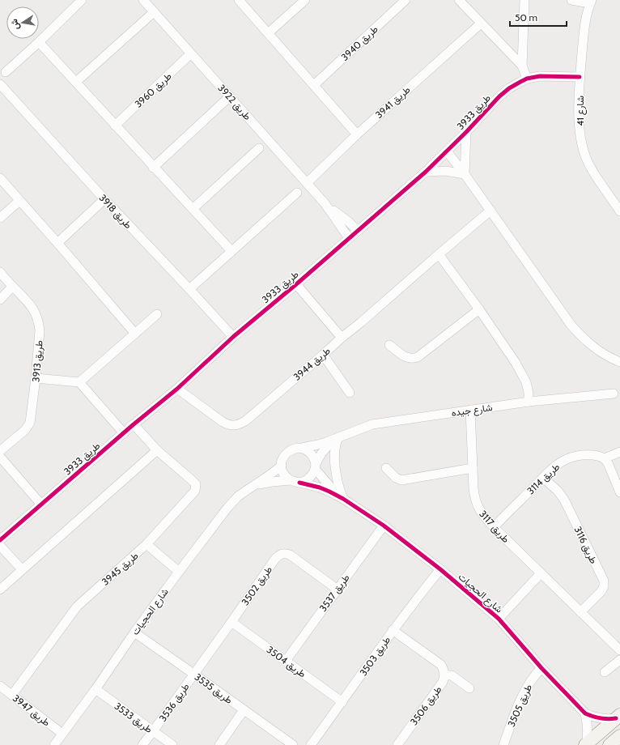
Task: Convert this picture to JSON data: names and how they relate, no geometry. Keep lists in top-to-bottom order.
{
  "streets": {
    "street": [
      "طريق 3940",
      "طريق 3960",
      "طريق 3922",
      "طريق 3941",
      "شارع 41",
      "طريق 3933",
      "طريق 3918",
      "طريق 3913",
      "طريق 3944",
      "شارع جيده",
      "طريق 3114",
      "طريق 3117",
      "طريق 3116",
      "طريق 3945",
      "طريق 3502",
      "طريق 3537",
      "شارع الحجيات",
      "طريق 3503",
      "طريق 3504",
      "طريق 3535",
      "طريق 3536",
      "طريق 3506",
      "طريق 3505",
      "طريق 3947",
      "طريق 3533"
    ]
  },
  "crossings": [
    ["طريق 3960", "طريق 3922"],
    ["طريق 3922", "طريق 3941"],
    ["طريق 3922", "طريق 3933"],
    ["شارع 41", "طريق 3933"],
    ["طريق 3933", "طريق 3918"],
    ["طريق 3933", "طريق 3944"],
    ["طريق 3933", "طريق 3945"],
    ["شارع جيده", "طريق 3117"],
    ["شارع جيده", "شارع الحجيات"],
    ["طريق 3114", "طريق 3117"],
    ["طريق 3114", "طريق 3116"],
    ["طريق 3117", "طريق 3116"],
    ["طريق 3945", "طريق 3947"],
    ["طريق 3502", "طريق 3537"],
    ["طريق 3502", "طريق 3504"],
    ["طريق 3502", "طريق 3535"],
    ["طريق 3502", "طريق 3536"],
    ["طريق 3537", "شارع الحجيات"],
    ["طريق 3537", "طريق 3504"],
    ["شارع الحجيات", "طريق 3503"],
    ["شارع الحجيات", "طريق 3535"],
    ["شارع الحجيات", "طريق 3505"],
    ["شارع الحجيات", "طريق 3947"],
    ["شارع الحجيات", "طريق 3533"],
    ["طريق 3503", "طريق 3504"],
    ["طريق 3503", "طريق 3506"],
    ["طريق 3535", "طريق 3536"],
    ["طريق 3536", "طريق 3533"]
  ],
  "scale_bar": "50 m",
  "north": "left"
}
